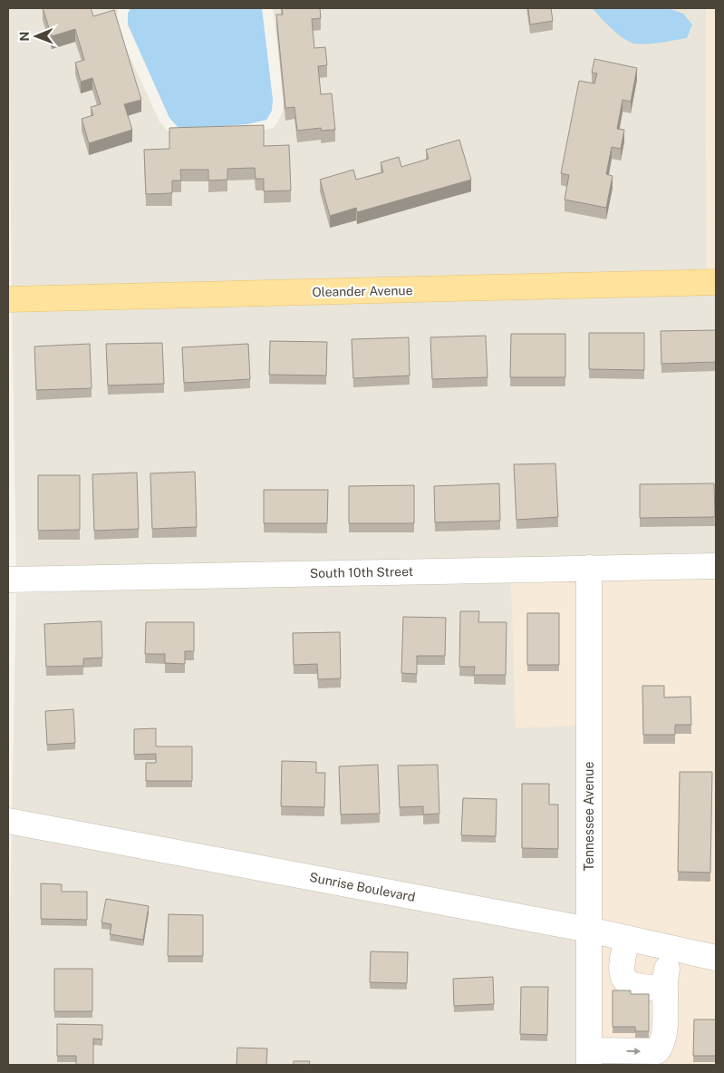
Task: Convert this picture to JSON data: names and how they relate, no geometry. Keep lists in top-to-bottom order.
{
  "streets": {
    "main road": ["Oleander Avenue"],
    "street": ["South 10th Street", "Tennessee Avenue", "Sunrise Boulevard"]
  },
  "crossings": [
    ["South 10th Street", "Tennessee Avenue"],
    ["Tennessee Avenue", "Sunrise Boulevard"]
  ],
  "north": "left"
}
